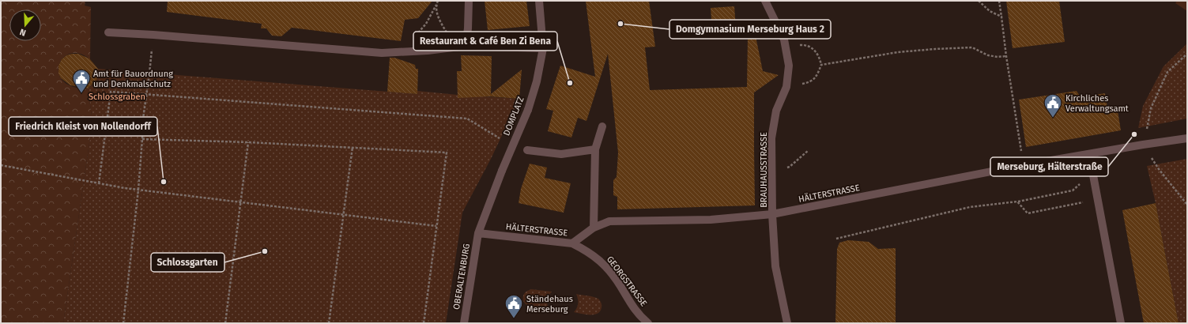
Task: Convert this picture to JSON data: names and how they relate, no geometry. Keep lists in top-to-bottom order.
{
  "streets": {
    "street": [
      "DOMPLATZ",
      "BRAUHAUSSTRASSE",
      "HÄLTERSTRASSE",
      "OBERALTENBURG",
      "GEORGSTRASSE"
    ]
  },
  "crossings": [
    ["DOMPLATZ", "HÄLTERSTRASSE"],
    ["DOMPLATZ", "OBERALTENBURG"],
    ["BRAUHAUSSTRASSE", "HÄLTERSTRASSE"],
    ["HÄLTERSTRASSE", "OBERALTENBURG"],
    ["HÄLTERSTRASSE", "GEORGSTRASSE"]
  ],
  "parks": ["Schlossgraben"],
  "places": {
    "other": [
      "Domgymnasium Merseburg Haus 2",
      "Restaurant & Café Ben Zi Bena",
      "Merseburg, Hälterstraße",
      "Friedrich Kleist von Nollendorff",
      "Schlossgarten"
    ],
    "public building": ["Amt für Bauordnung und Denkmalschutz", "Kirchliches Verwaltungsamt", "Ständehaus Merseburg"]
  },
  "north": "bottom"
}
